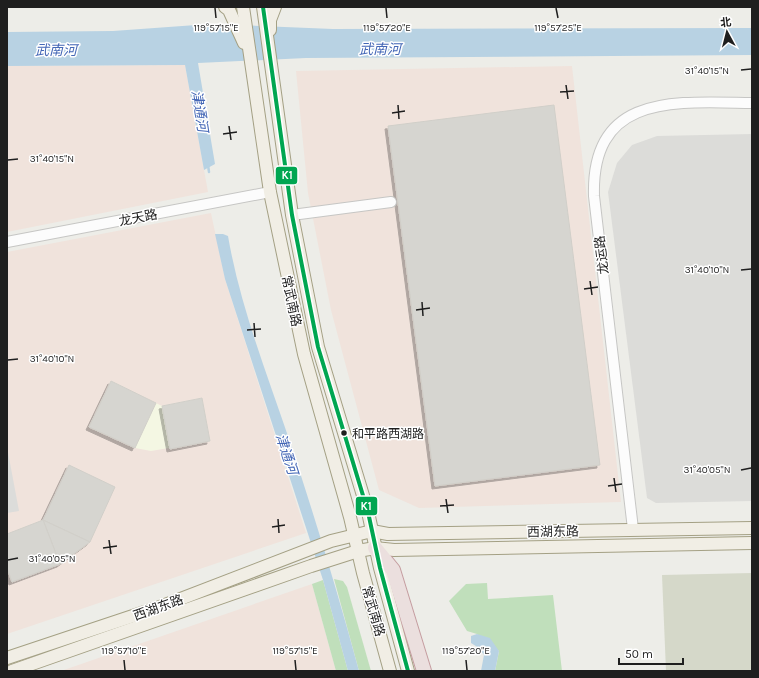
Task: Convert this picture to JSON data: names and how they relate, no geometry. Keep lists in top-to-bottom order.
{
  "streets": {
    "main road": ["常武南路", "西湖东路"],
    "street": ["龙天路", "龙运路"]
  },
  "crossings": [
    ["龙天路", "常武南路"],
    ["龙运路", "西湖东路"],
    ["常武南路", "西湖东路"]
  ],
  "water": ["武南河", "津通河"],
  "places": ["和平路西湖路"],
  "lines": ["transit line K1"],
  "scale_bar": "50 m",
  "north": "top",
  "coordinates": [
    "119°57'15\"E",
    "119°57'20\"E",
    "119°57'25\"E",
    "31°40'15\"N",
    "31°40'10\"N",
    "31°40'05\"N",
    "119°57'10\"E"
  ]
}
